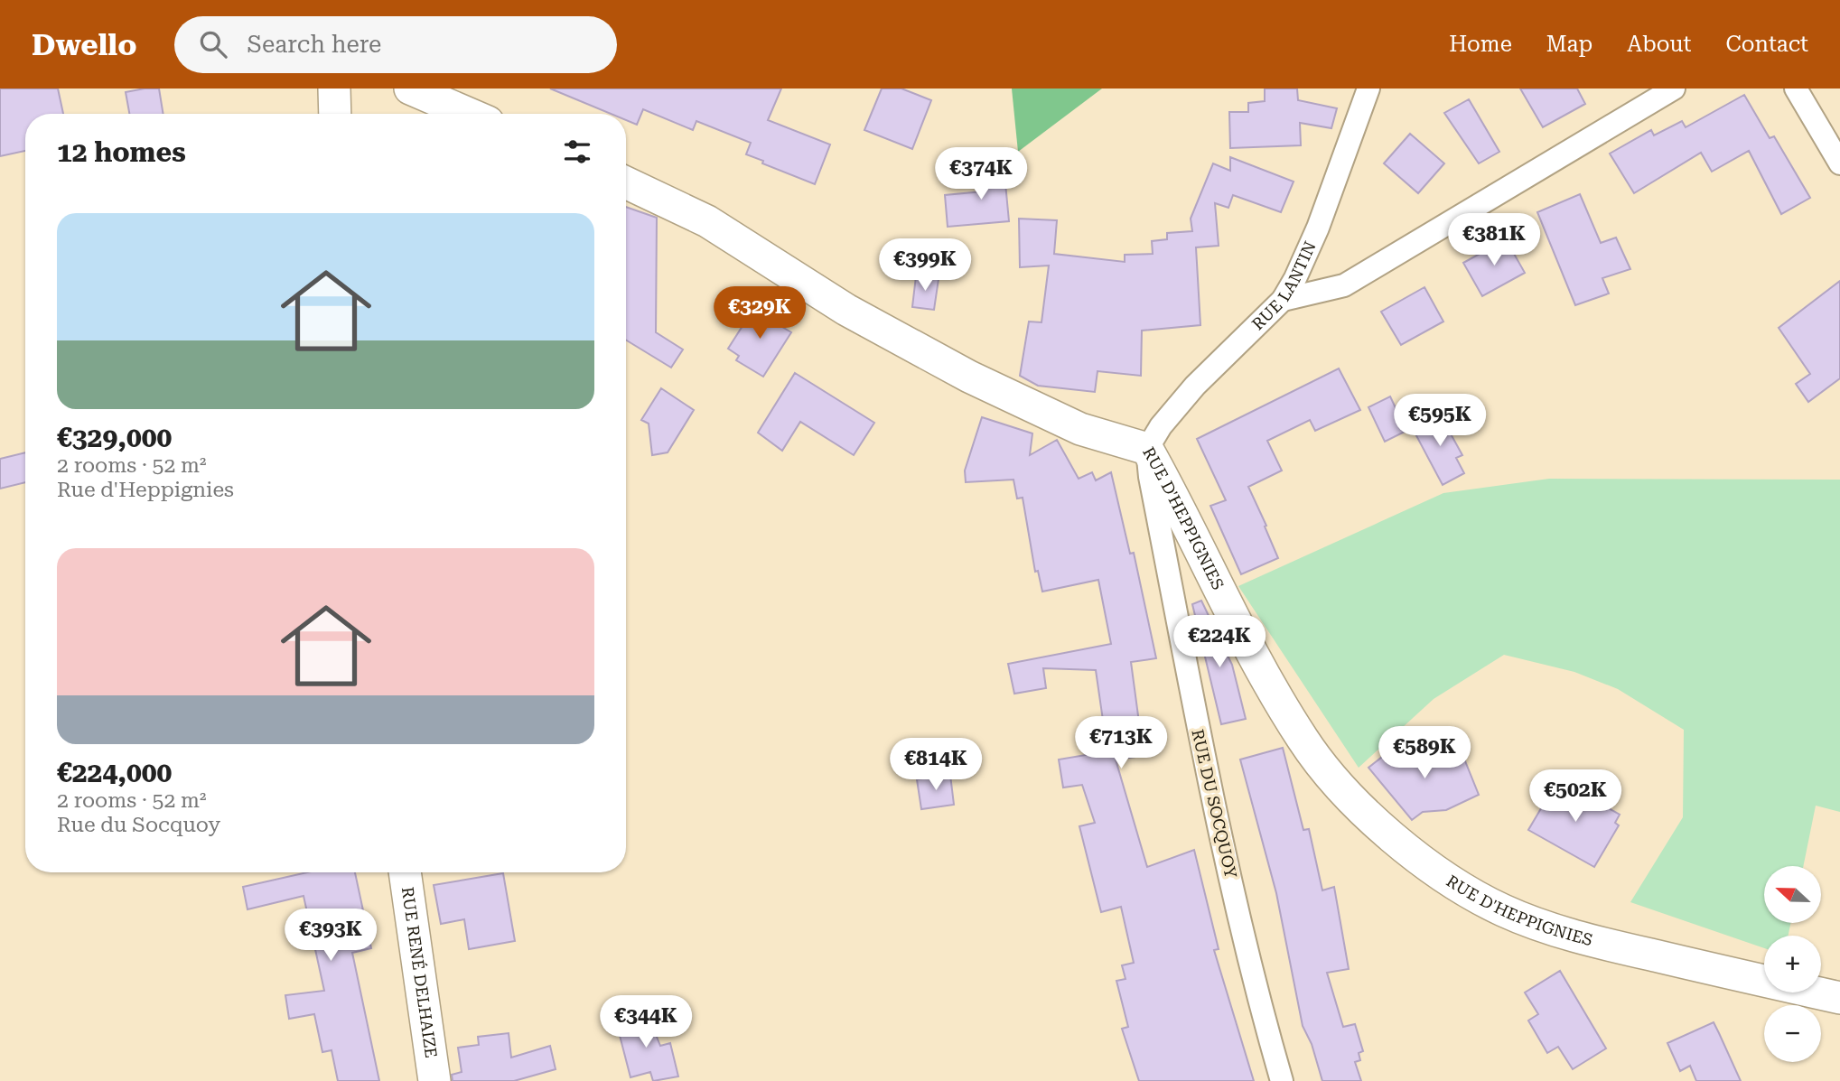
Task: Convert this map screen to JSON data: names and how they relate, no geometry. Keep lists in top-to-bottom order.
{
  "streets": {
    "street": [
      "RUE LANTIN",
      "RUE D'HEPPIGNIES",
      "RUE DU SOCQUOY",
      "RUE RENÉ DELHAIZE"
    ]
  },
  "crossings": [
    ["RUE LANTIN", "RUE D'HEPPIGNIES"],
    ["RUE LANTIN", "RUE DU SOCQUOY"],
    ["RUE D'HEPPIGNIES", "RUE DU SOCQUOY"]
  ],
  "north": "left",
  "page": {
    "header": "Dwello",
    "search": "Search here",
    "nav": [
      "Home",
      "Map",
      "About",
      "Contact"
    ],
    "heading": "12 homes",
    "price": [
      "€374K",
      "€381K",
      "€399K",
      "€329K",
      "€595K",
      "€224K",
      "€713K",
      "€589K",
      "€814K",
      "€502K",
      "€393K",
      "€344K"
    ],
    "list": [
      {
        "name": "€329,000",
        "note": "2 rooms · 52 m² · Rue d'Heppignies"
      },
      {
        "name": "€224,000",
        "note": "2 rooms · 52 m² · Rue du Socquoy"
      }
    ],
    "map_buttons": ["+", "−"]
  }
}
